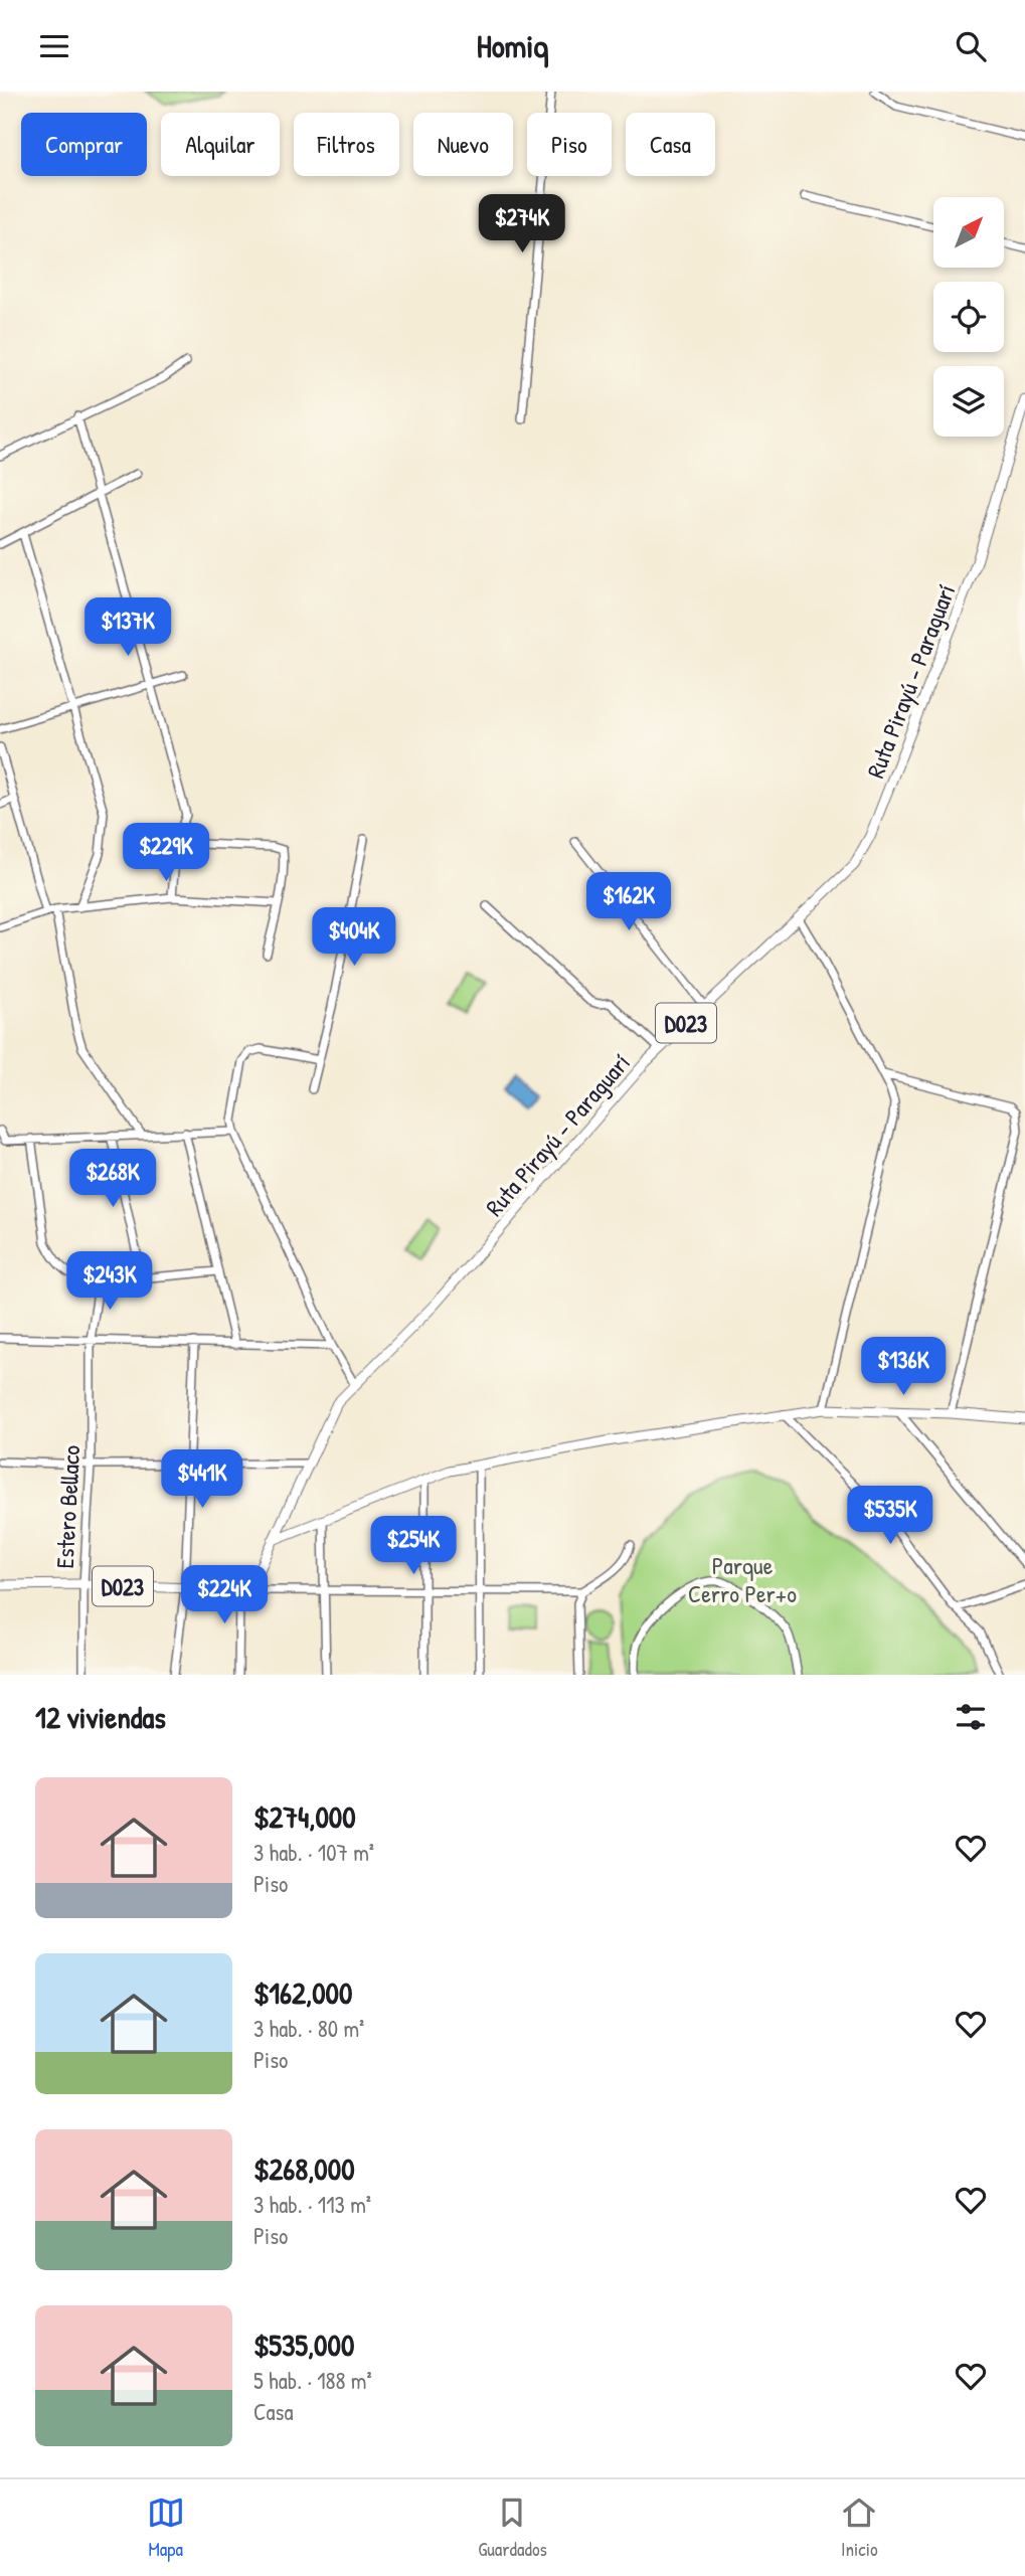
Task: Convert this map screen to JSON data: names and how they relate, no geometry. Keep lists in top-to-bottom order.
{
  "streets": {
    "main road": ["Ruta Pirayú - Paraguarí", "D023"],
    "street": ["Estero Bellaco"]
  },
  "crossings": [
    ["Ruta Pirayú - Paraguarí", "D023"],
    ["D023", "Estero Bellaco"]
  ],
  "parks": ["Parque Cerro Per+o"],
  "north": "top right",
  "page": {
    "header": "Homiq",
    "chip": [
      "Comprar",
      "Alquilar",
      "Filtros",
      "Nuevo",
      "Piso",
      "Casa"
    ],
    "price": [
      "$274K",
      "$137K",
      "$229K",
      "$162K",
      "$404K",
      "$268K",
      "$243K",
      "$136K",
      "$441K",
      "$535K",
      "$254K",
      "$224K"
    ],
    "heading": "12 viviendas",
    "list": [
      {
        "name": "$274,000",
        "note": "3 hab. · 107 m² · Piso"
      },
      {
        "name": "$162,000",
        "note": "3 hab. · 80 m² · Piso"
      },
      {
        "name": "$268,000",
        "note": "3 hab. · 113 m² · Piso"
      },
      {
        "name": "$535,000",
        "note": "5 hab. · 188 m² · Casa"
      }
    ],
    "tabs": ["Mapa", "Guardados", "Inicio"]
  }
}
